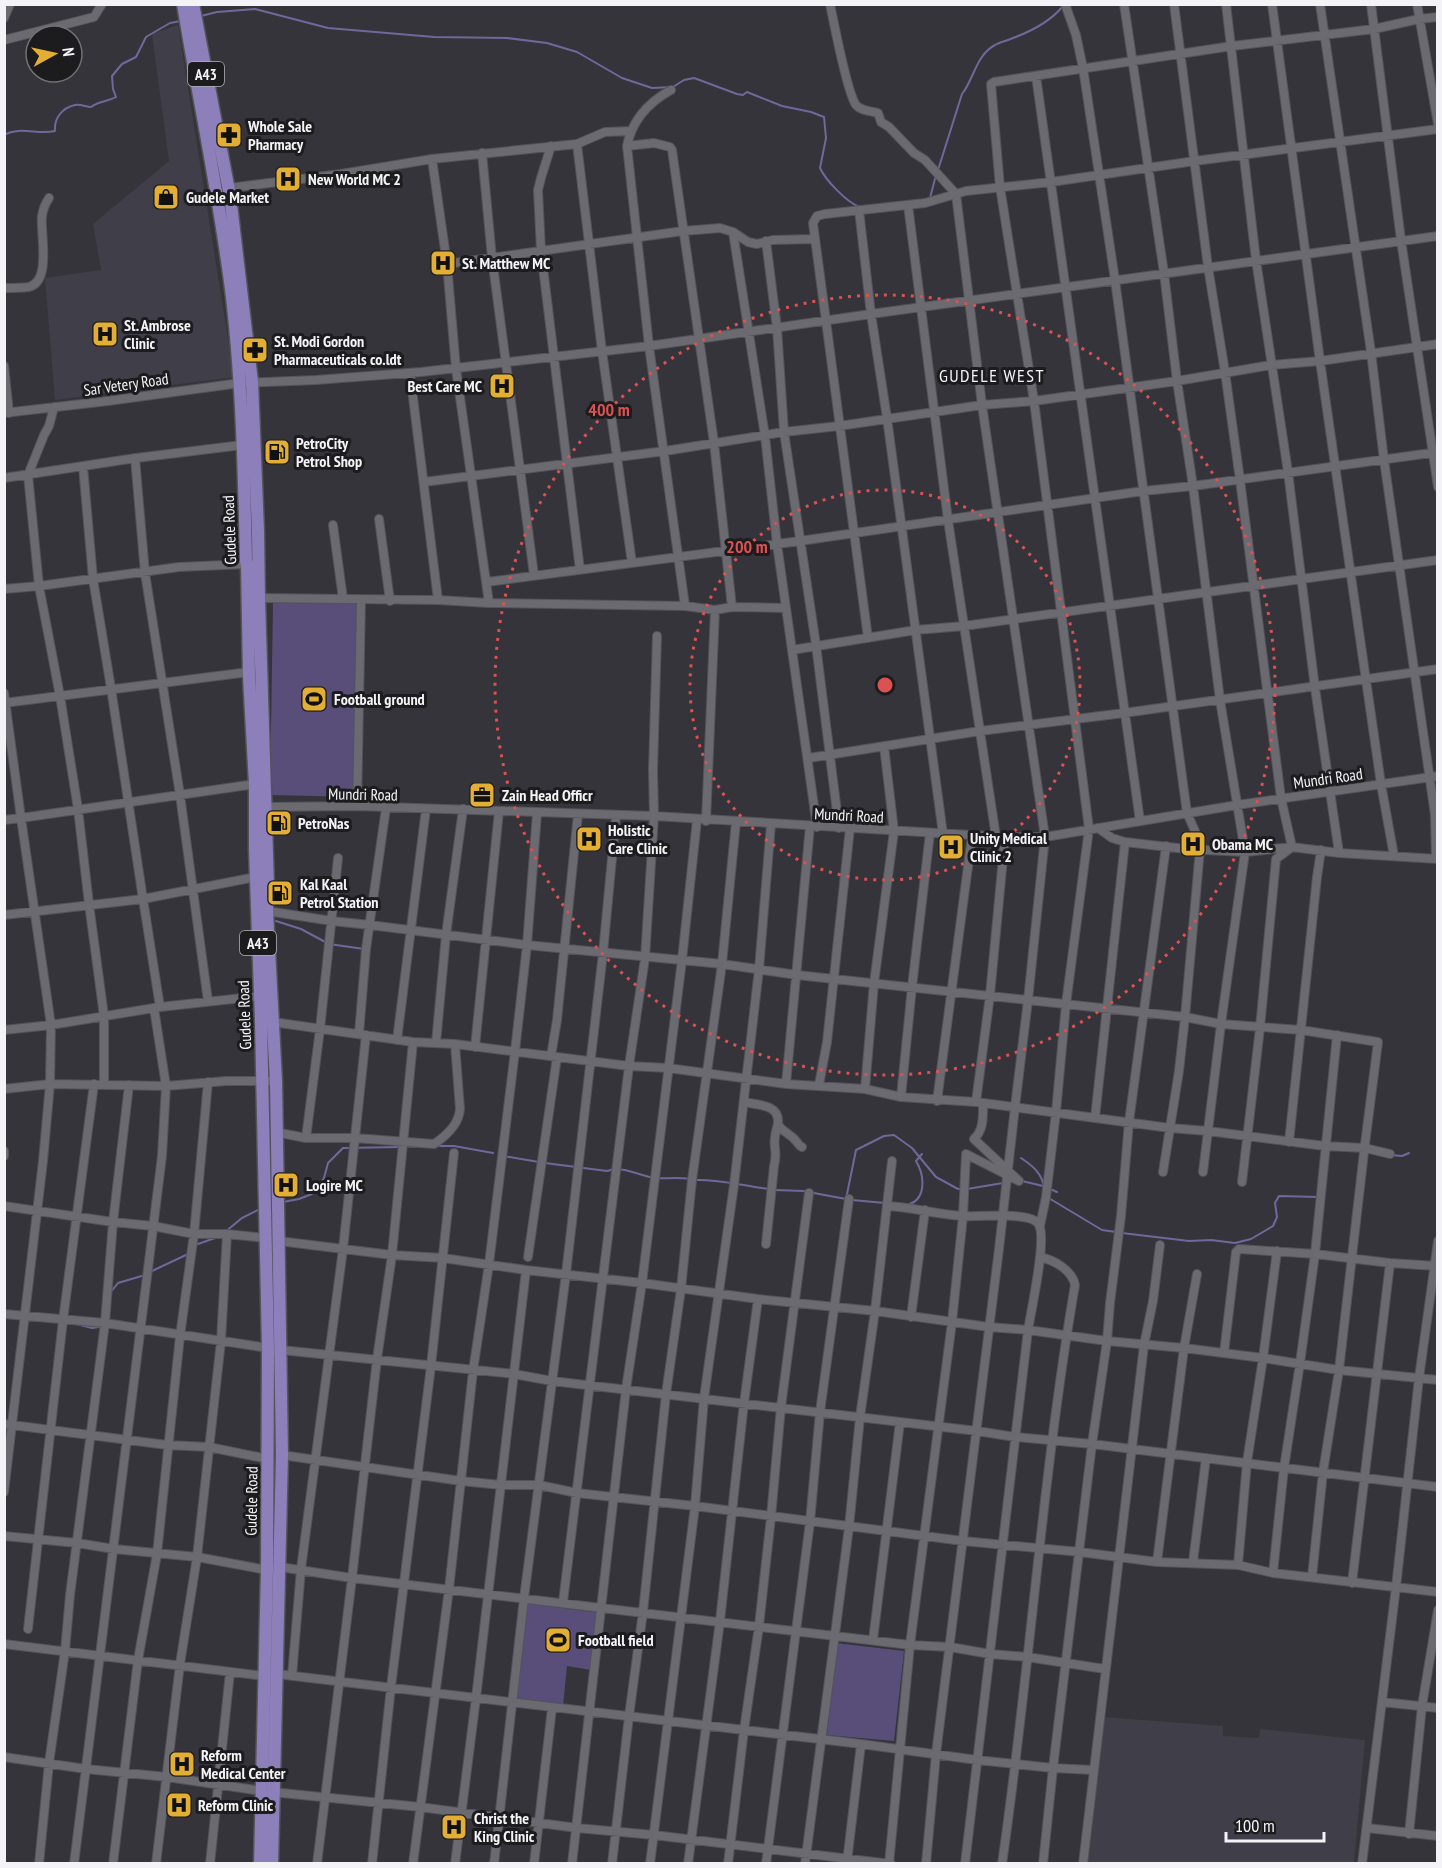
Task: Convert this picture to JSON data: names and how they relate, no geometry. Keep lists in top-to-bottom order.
{
  "streets": {
    "highway": ["A43", "Gudele Road"],
    "street": ["Sar Vetery Road", "Mundri Road"]
  },
  "crossings": [
    ["A43", "Gudele Road"],
    ["Sar Vetery Road", "Gudele Road"],
    ["Gudele Road", "Mundri Road"]
  ],
  "districts": ["GUDELE WEST"],
  "places": {
    "pharmacy": ["Whole Sale Pharmacy", "St. Modi Gordon Pharmaceuticals co.ldt"],
    "hospital": [
      "New World MC 2",
      "St. Matthew MC",
      "St. Ambrose Clinic",
      "Best Care MC",
      "Holistic Care Clinic",
      "Obama MC",
      "Unity Medical Clinic 2",
      "Logire MC",
      "Reform Medical Center",
      "Reform Clinic",
      "Christ the King Clinic"
    ],
    "shop": ["Gudele Market"],
    "fuel station": ["PetroCity Petrol Shop", "PetroNas", "Kal Kaal Petrol Station"],
    "sports": ["Football ground", "Football field"],
    "office": ["Zain Head Officr"]
  },
  "scale_bar": "100 m",
  "north": "right",
  "rings": ["400 m", "200 m"]
}
